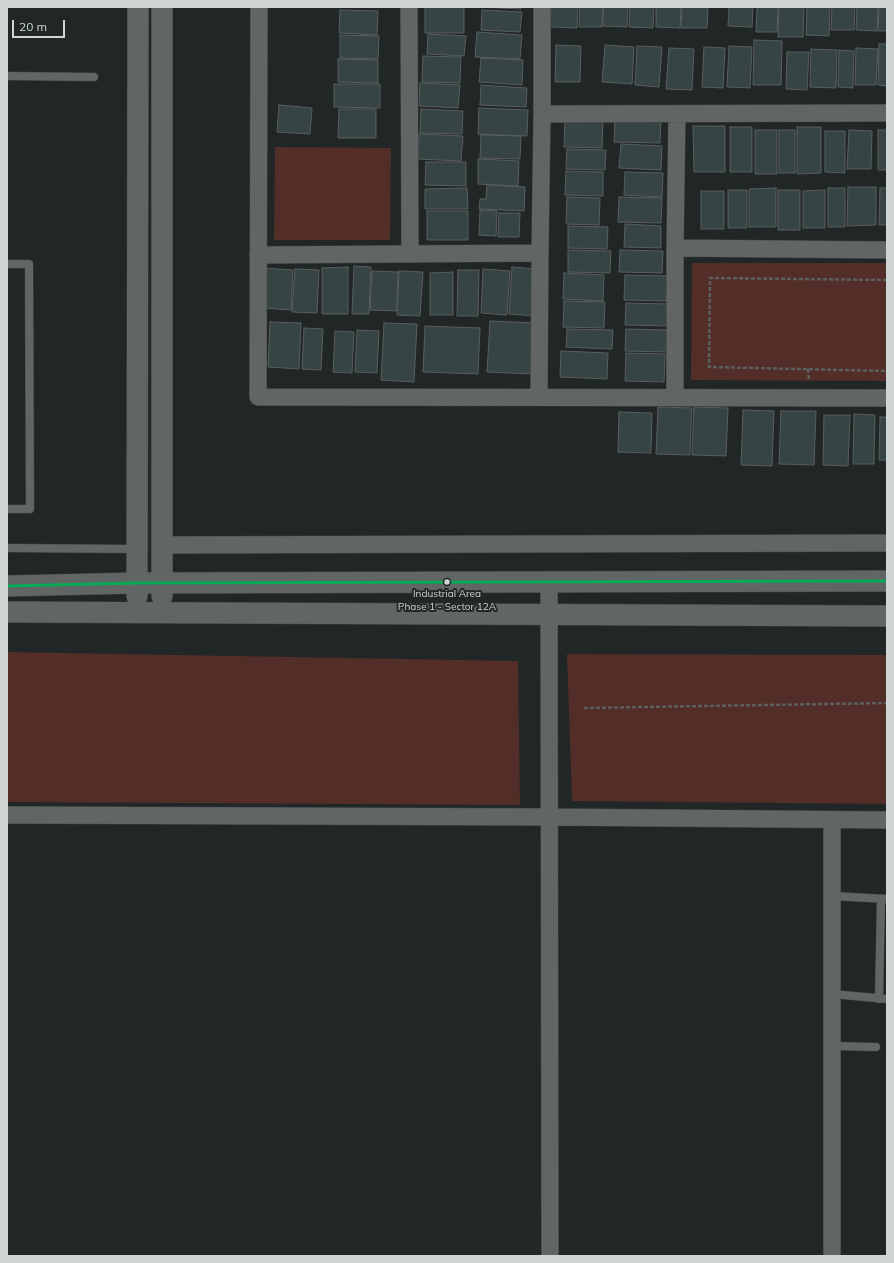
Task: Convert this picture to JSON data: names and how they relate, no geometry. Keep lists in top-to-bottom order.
{
  "places": ["Industrial Area Phase 1 - Sector 12A"],
  "scale_bar": "20 m"
}
